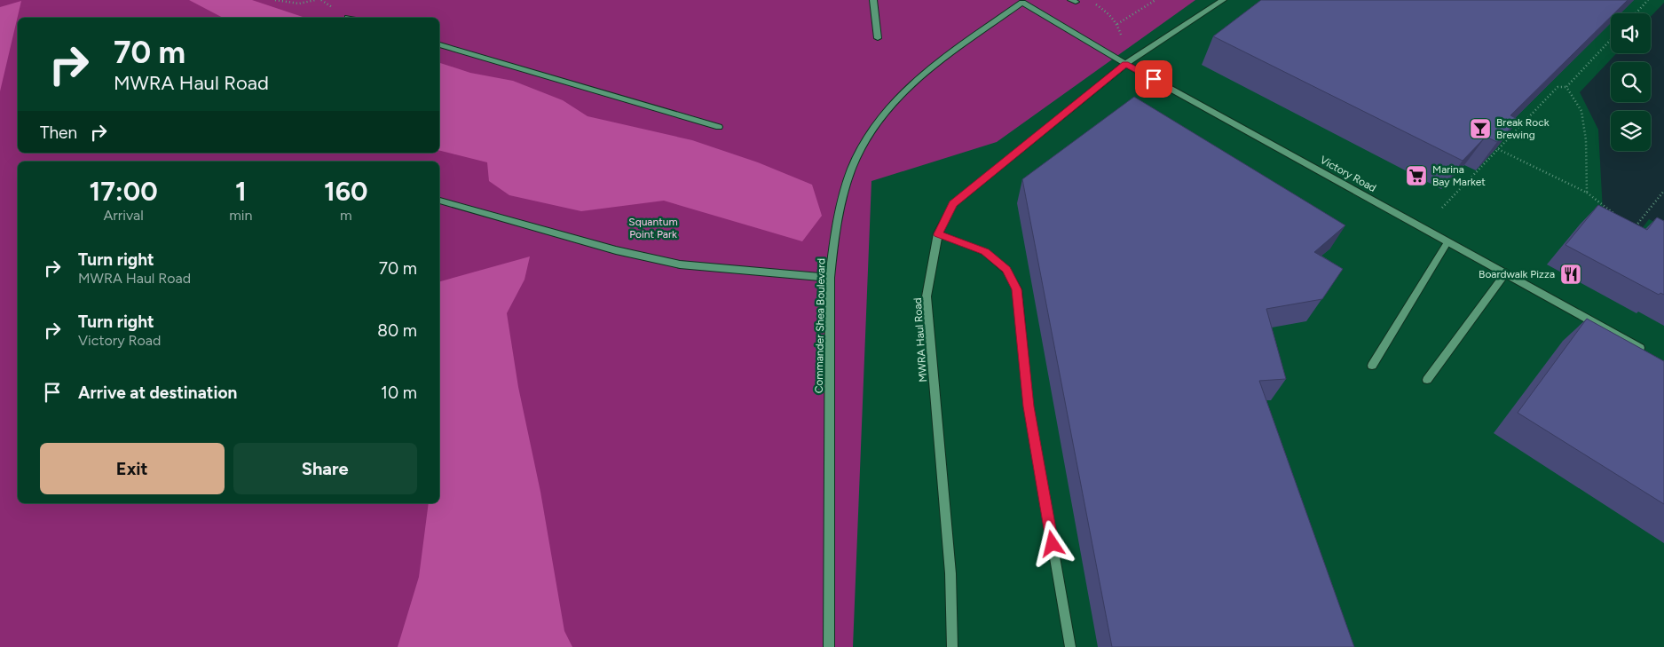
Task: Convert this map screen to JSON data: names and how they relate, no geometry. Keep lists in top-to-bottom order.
{
  "streets": {
    "street": ["Victory Road", "Commander Shea Boulevard", "MWRA Haul Road"]
  },
  "crossings": [
    ["Victory Road", "Commander Shea Boulevard"],
    ["Victory Road", "MWRA Haul Road"]
  ],
  "parks": ["Squantum Point Park"],
  "places": {
    "bar": ["Break Rock Brewing"],
    "supermarket": ["Marina Bay Market"],
    "restaurant": ["Boardwalk Pizza"]
  },
  "page": {
    "turn": ["70 m", "MWRA Haul Road"],
    "then": "Then",
    "eta": [
      "17:00",
      "Arrival",
      "1",
      "min",
      "160",
      "m"
    ],
    "list": [
      {
        "name": "Turn right",
        "note": "MWRA Haul Road",
        "value": "70 m"
      },
      {
        "name": "Turn right",
        "note": "Victory Road",
        "value": "80 m"
      },
      {
        "name": "Arrive at destination",
        "value": "10 m"
      }
    ],
    "buttons": ["Exit", "Share"]
  }
}
